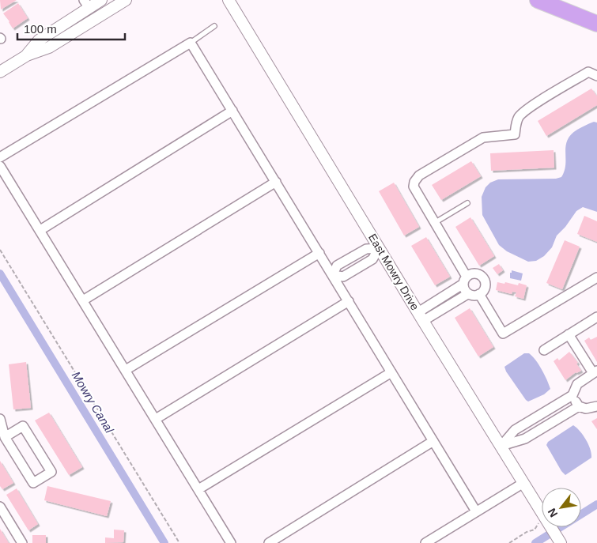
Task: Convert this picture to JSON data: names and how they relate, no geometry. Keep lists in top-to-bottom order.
{
  "streets": {
    "street": ["East Mowry Drive"]
  },
  "water": ["Mowry Canal"],
  "scale_bar": "100 m",
  "north": "bottom left"
}
